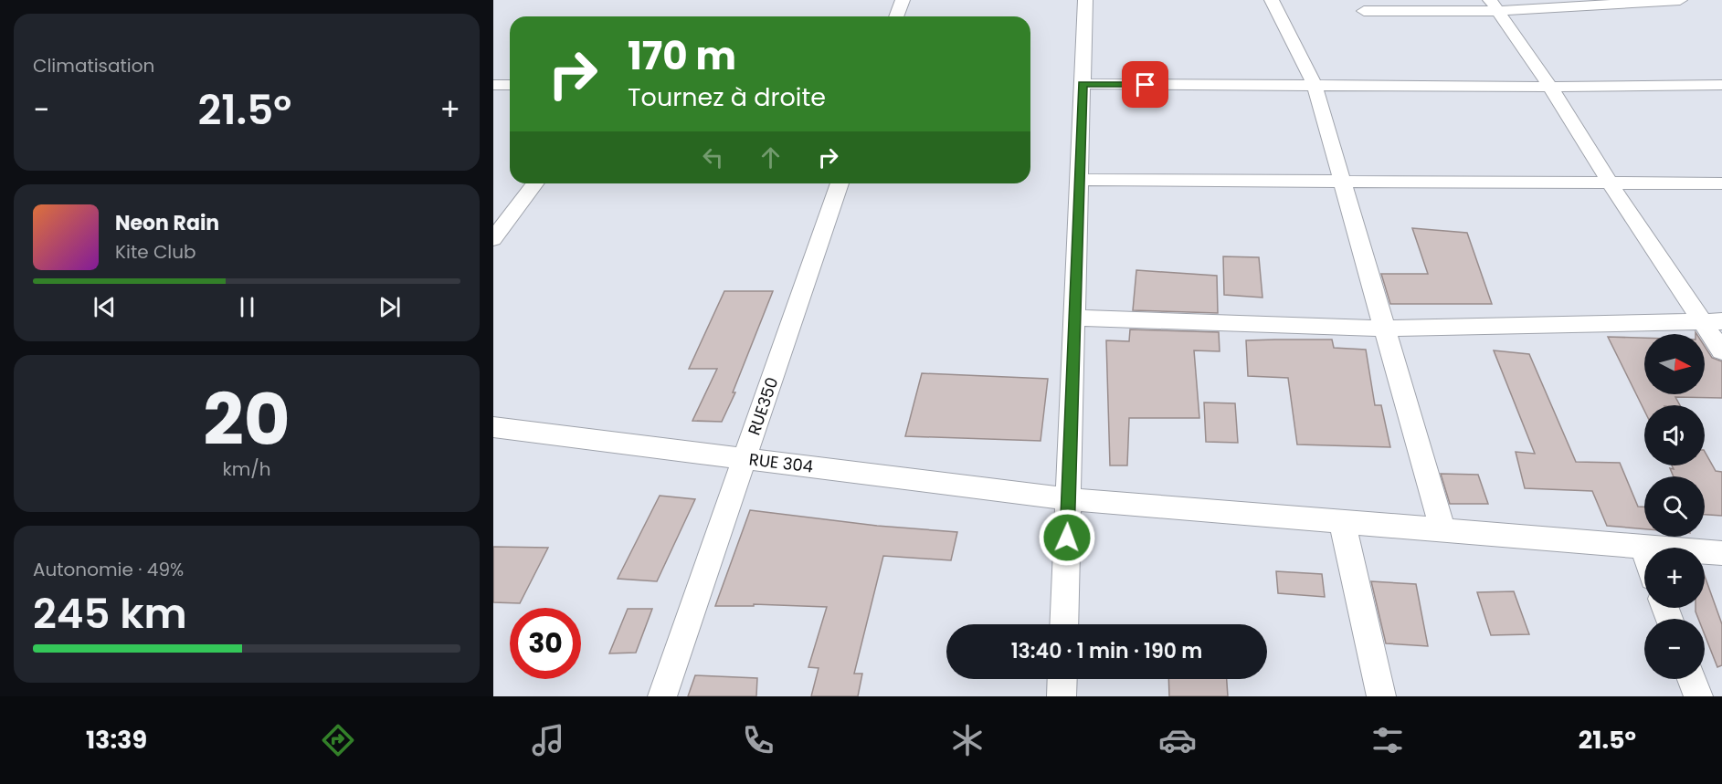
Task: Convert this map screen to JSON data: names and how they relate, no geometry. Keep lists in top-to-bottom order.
{
  "streets": {
    "street": ["RUE350", "RUE 304"]
  },
  "crossings": [
    ["RUE350", "RUE 304"]
  ],
  "north": "right",
  "page": {
    "tile": [
      "Climatisation",
      ["20", "km/h"],
      ["Autonomie · 49%", "245 km"]
    ],
    "turn": ["170 m", "Tournez à droite"],
    "heat": ["−", "21.5°", "+"],
    "song": ["Neon Rain", "Kite Club"],
    "map_buttons": ["+", "−"],
    "limit": "30",
    "trip": "13:40 · 1 min · 190 m",
    "tabs": ["13:39", "21.5°"]
  }
}
